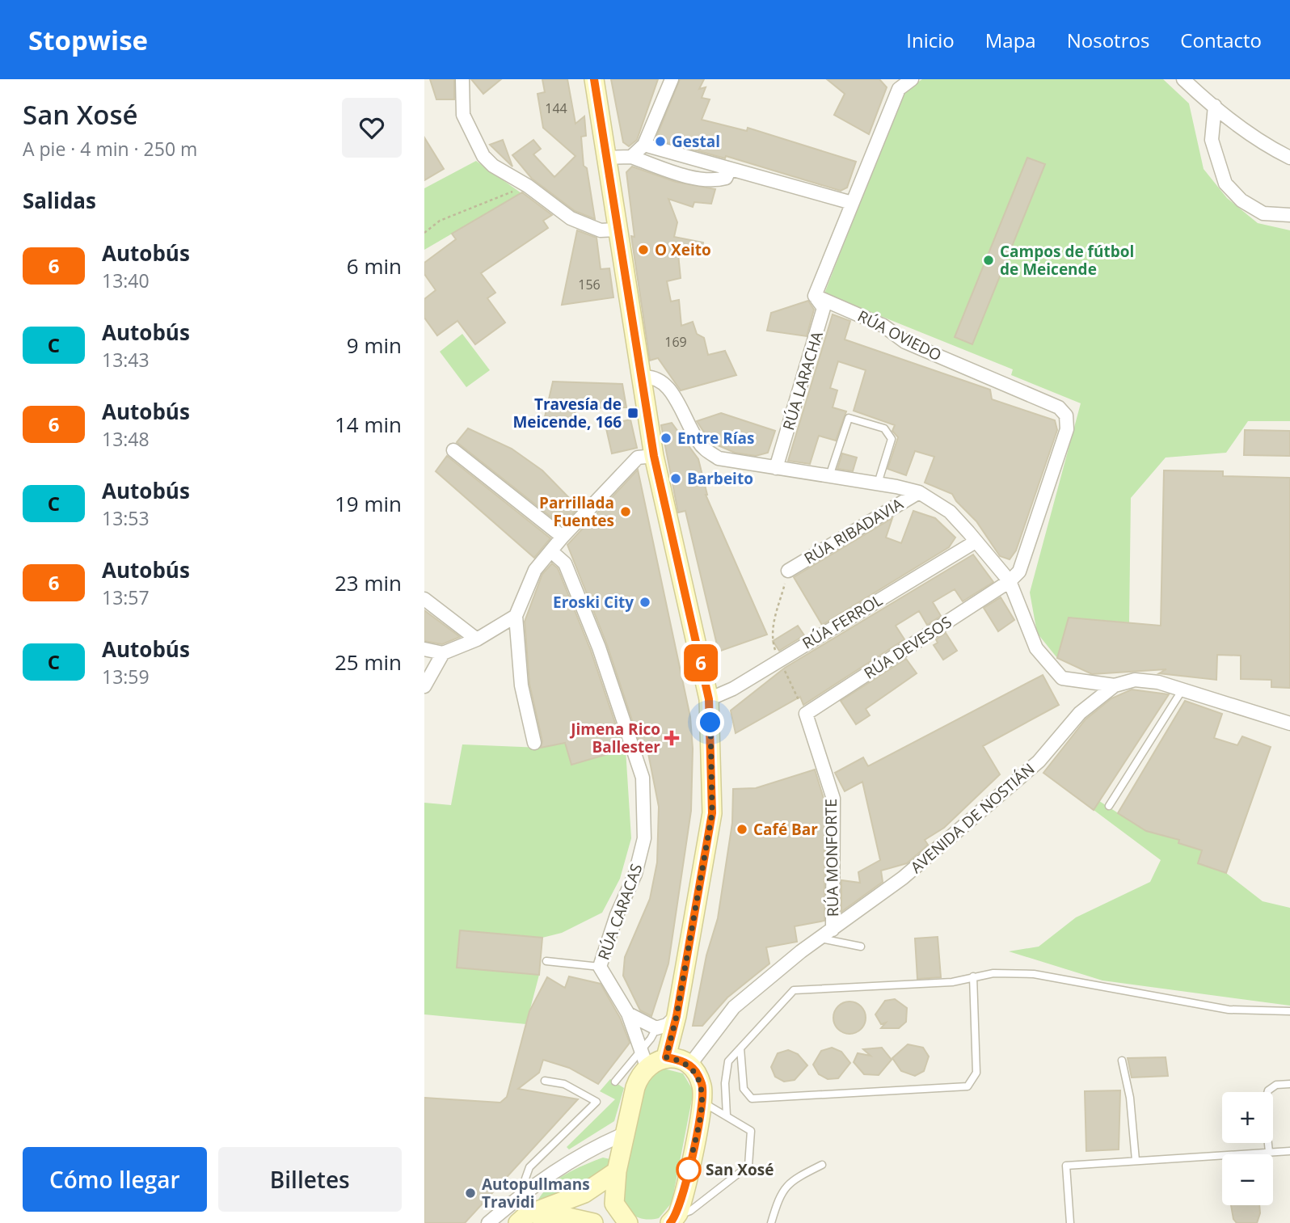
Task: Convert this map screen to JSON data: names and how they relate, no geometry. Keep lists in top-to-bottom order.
{
  "streets": {
    "street": [
      "RÚA OVIEDO",
      "RÚA LARACHA",
      "RÚA RIBADAVIA",
      "RÚA FERROL",
      "RÚA DEVESOS",
      "AVENIDA DE NOSTIÁN",
      "RÚA MONFORTE",
      "RÚA CARACAS"
    ]
  },
  "crossings": [
    ["RÚA OVIEDO", "RÚA LARACHA"],
    ["RÚA OVIEDO", "RÚA DEVESOS"],
    ["RÚA DEVESOS", "RÚA MONFORTE"],
    ["AVENIDA DE NOSTIÁN", "RÚA MONFORTE"]
  ],
  "places": {
    "other": [
      "Gestal",
      "O Xeito",
      "Campos de fútbol de Meicende",
      "Entre Rías",
      "Barbeito",
      "Parrillada Fuentes",
      "Eroski City",
      "Café Bar",
      "San Xosé",
      "Autopullmans Travidi"
    ],
    "transit": ["Travesía de Meicende, 166"],
    "health": ["Jimena Rico Ballester"]
  },
  "lines": ["bus line 6"],
  "house_numbers": ["144", "156", "169"],
  "page": {
    "header": "Stopwise",
    "nav": [
      "Inicio",
      "Mapa",
      "Nosotros",
      "Contacto"
    ],
    "heading": [
      ["San Xosé", "A pie · 4 min · 250 m"],
      "Salidas"
    ],
    "on_map": "6",
    "list": [
      {
        "mark": "6",
        "name": "Autobús",
        "note": "13:40",
        "value": "6 min"
      },
      {
        "mark": "C",
        "name": "Autobús",
        "note": "13:43",
        "value": "9 min"
      },
      {
        "mark": "6",
        "name": "Autobús",
        "note": "13:48",
        "value": "14 min"
      },
      {
        "mark": "C",
        "name": "Autobús",
        "note": "13:53",
        "value": "19 min"
      },
      {
        "mark": "6",
        "name": "Autobús",
        "note": "13:57",
        "value": "23 min"
      },
      {
        "mark": "C",
        "name": "Autobús",
        "note": "13:59",
        "value": "25 min"
      }
    ],
    "map_buttons": ["+", "−"],
    "buttons": ["Cómo llegar", "Billetes"]
  }
}
